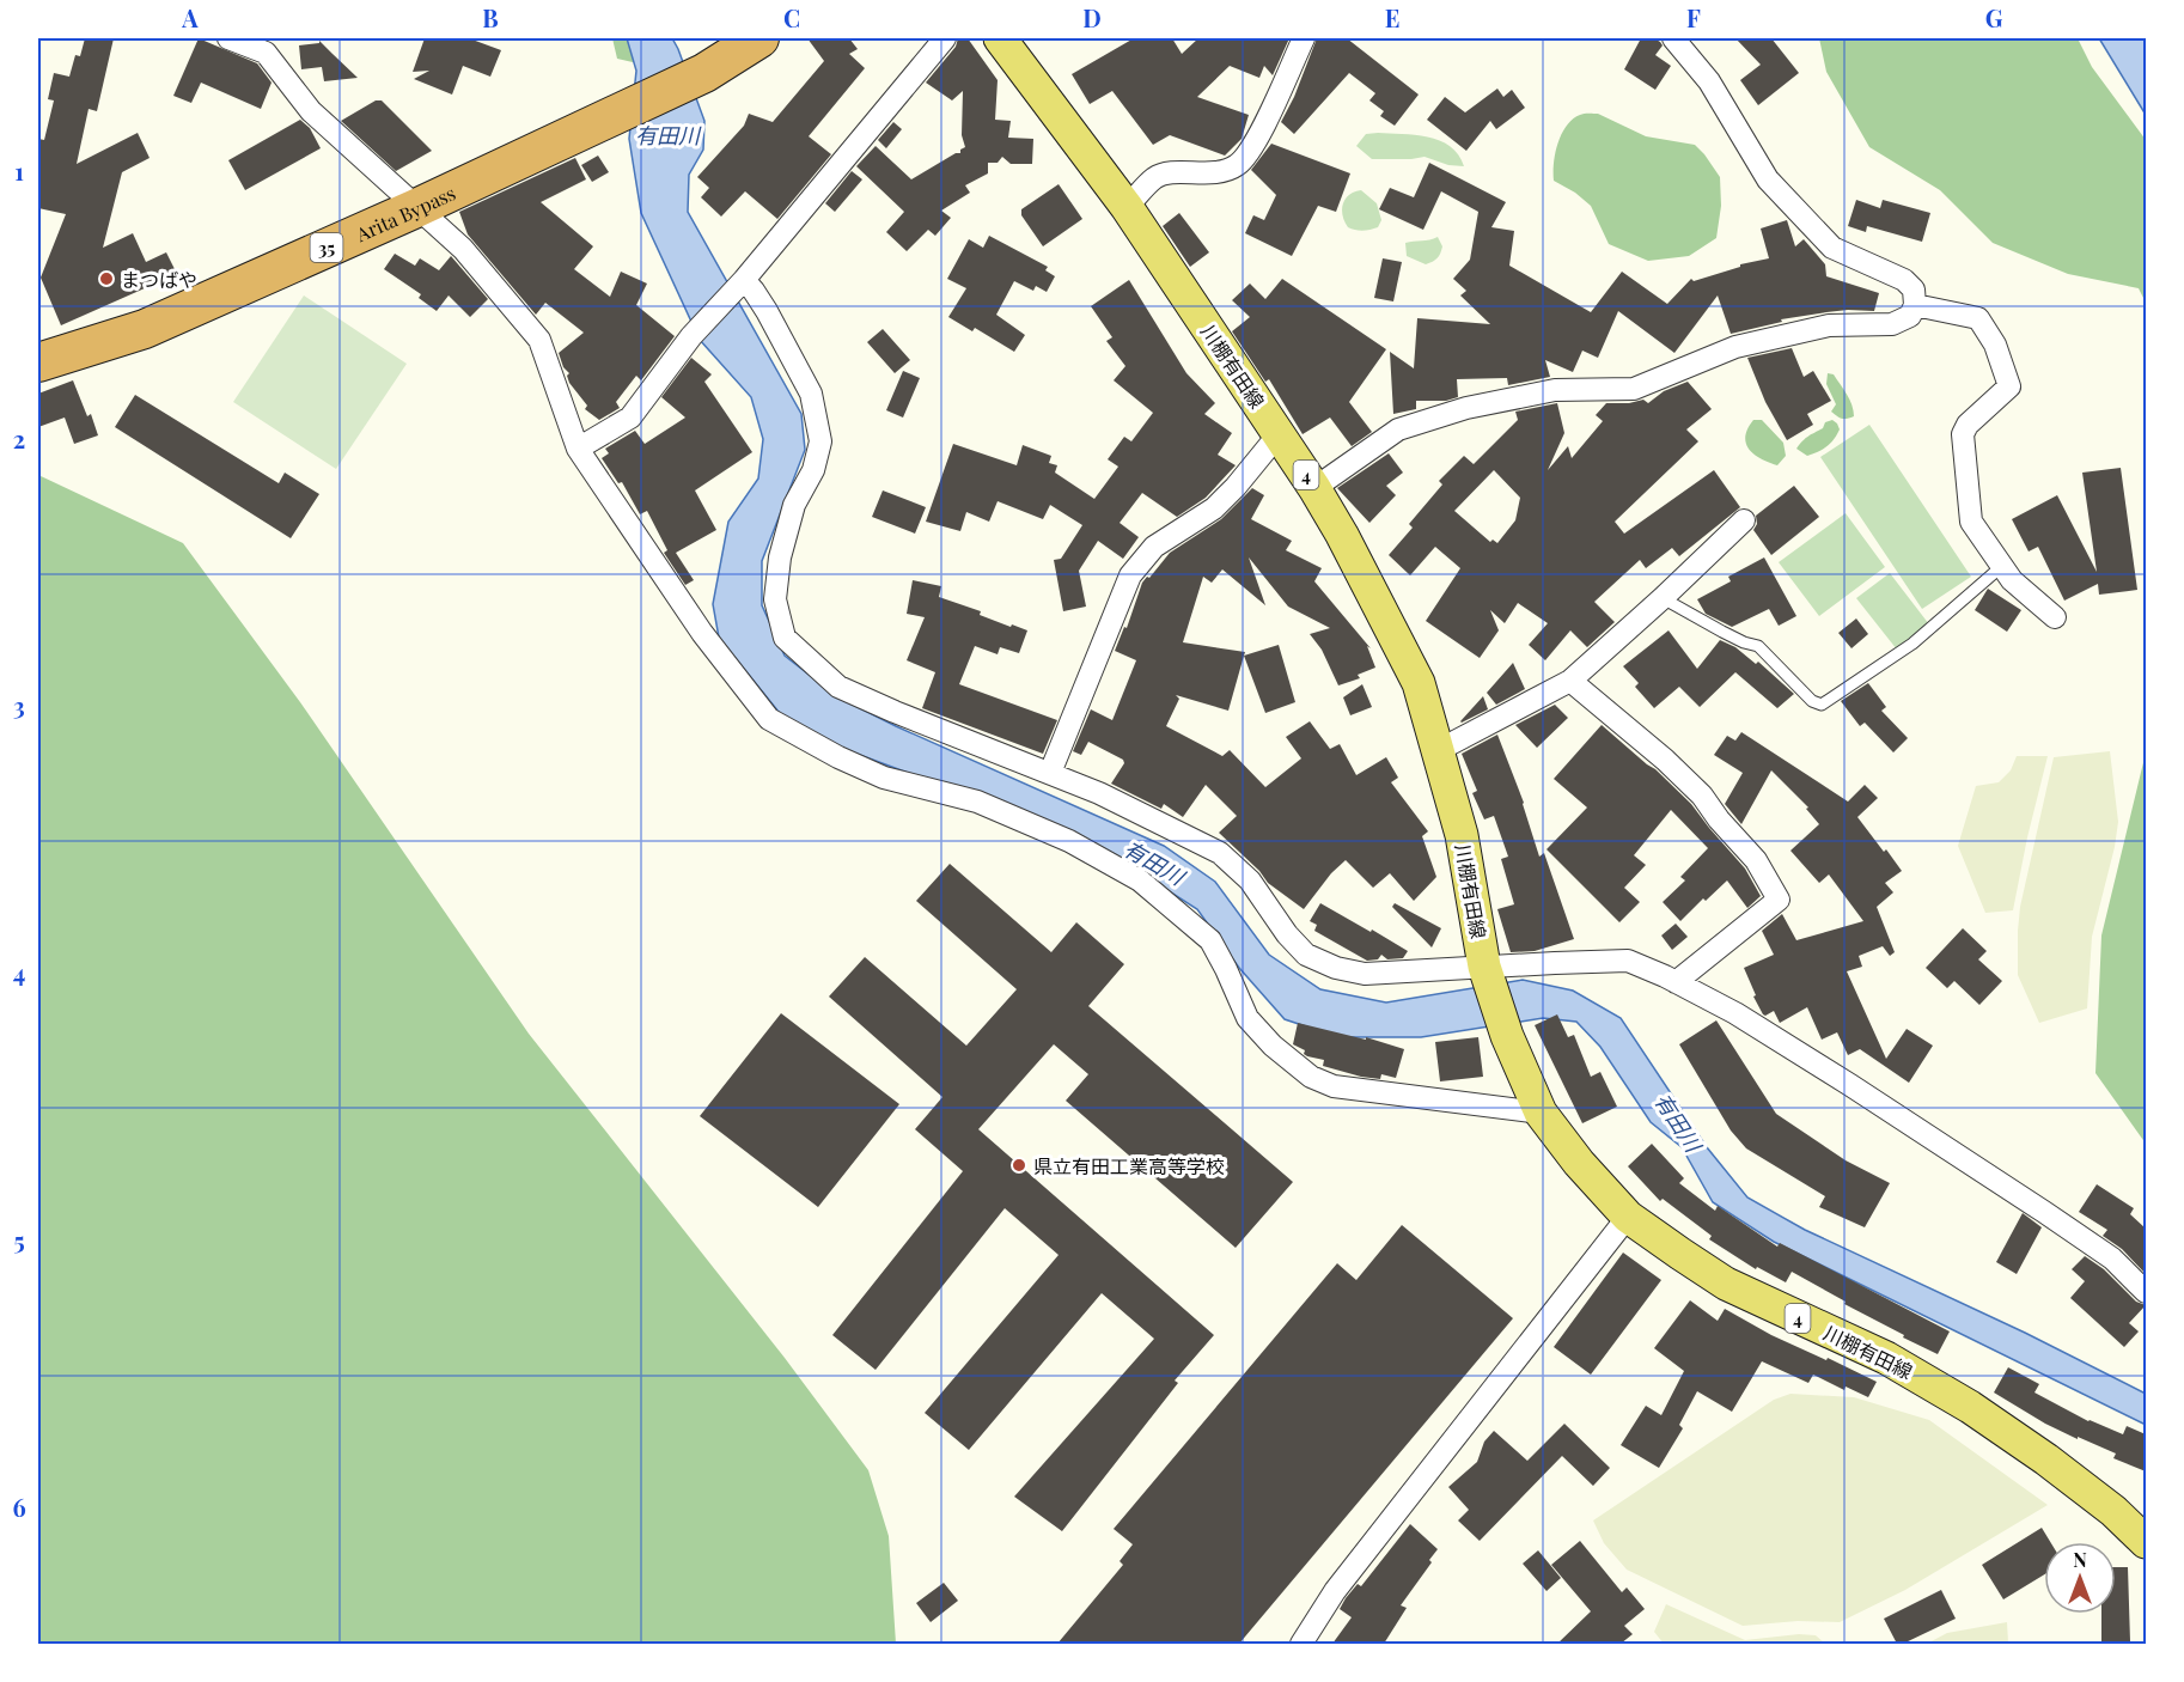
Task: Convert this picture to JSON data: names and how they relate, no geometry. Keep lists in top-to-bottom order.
{
  "streets": {
    "highway": ["Arita Bypass", "35"],
    "main road": ["川棚有田線", "4"]
  },
  "water": ["有田川"],
  "places": ["まつばや", "県立有田工業高等学校"],
  "north": "top",
  "grid": {
    "columns": [
      "A",
      "B",
      "C",
      "D",
      "E",
      "F",
      "G"
    ],
    "rows": [
      "1",
      "2",
      "3",
      "4",
      "5",
      "6"
    ]
  }
}
